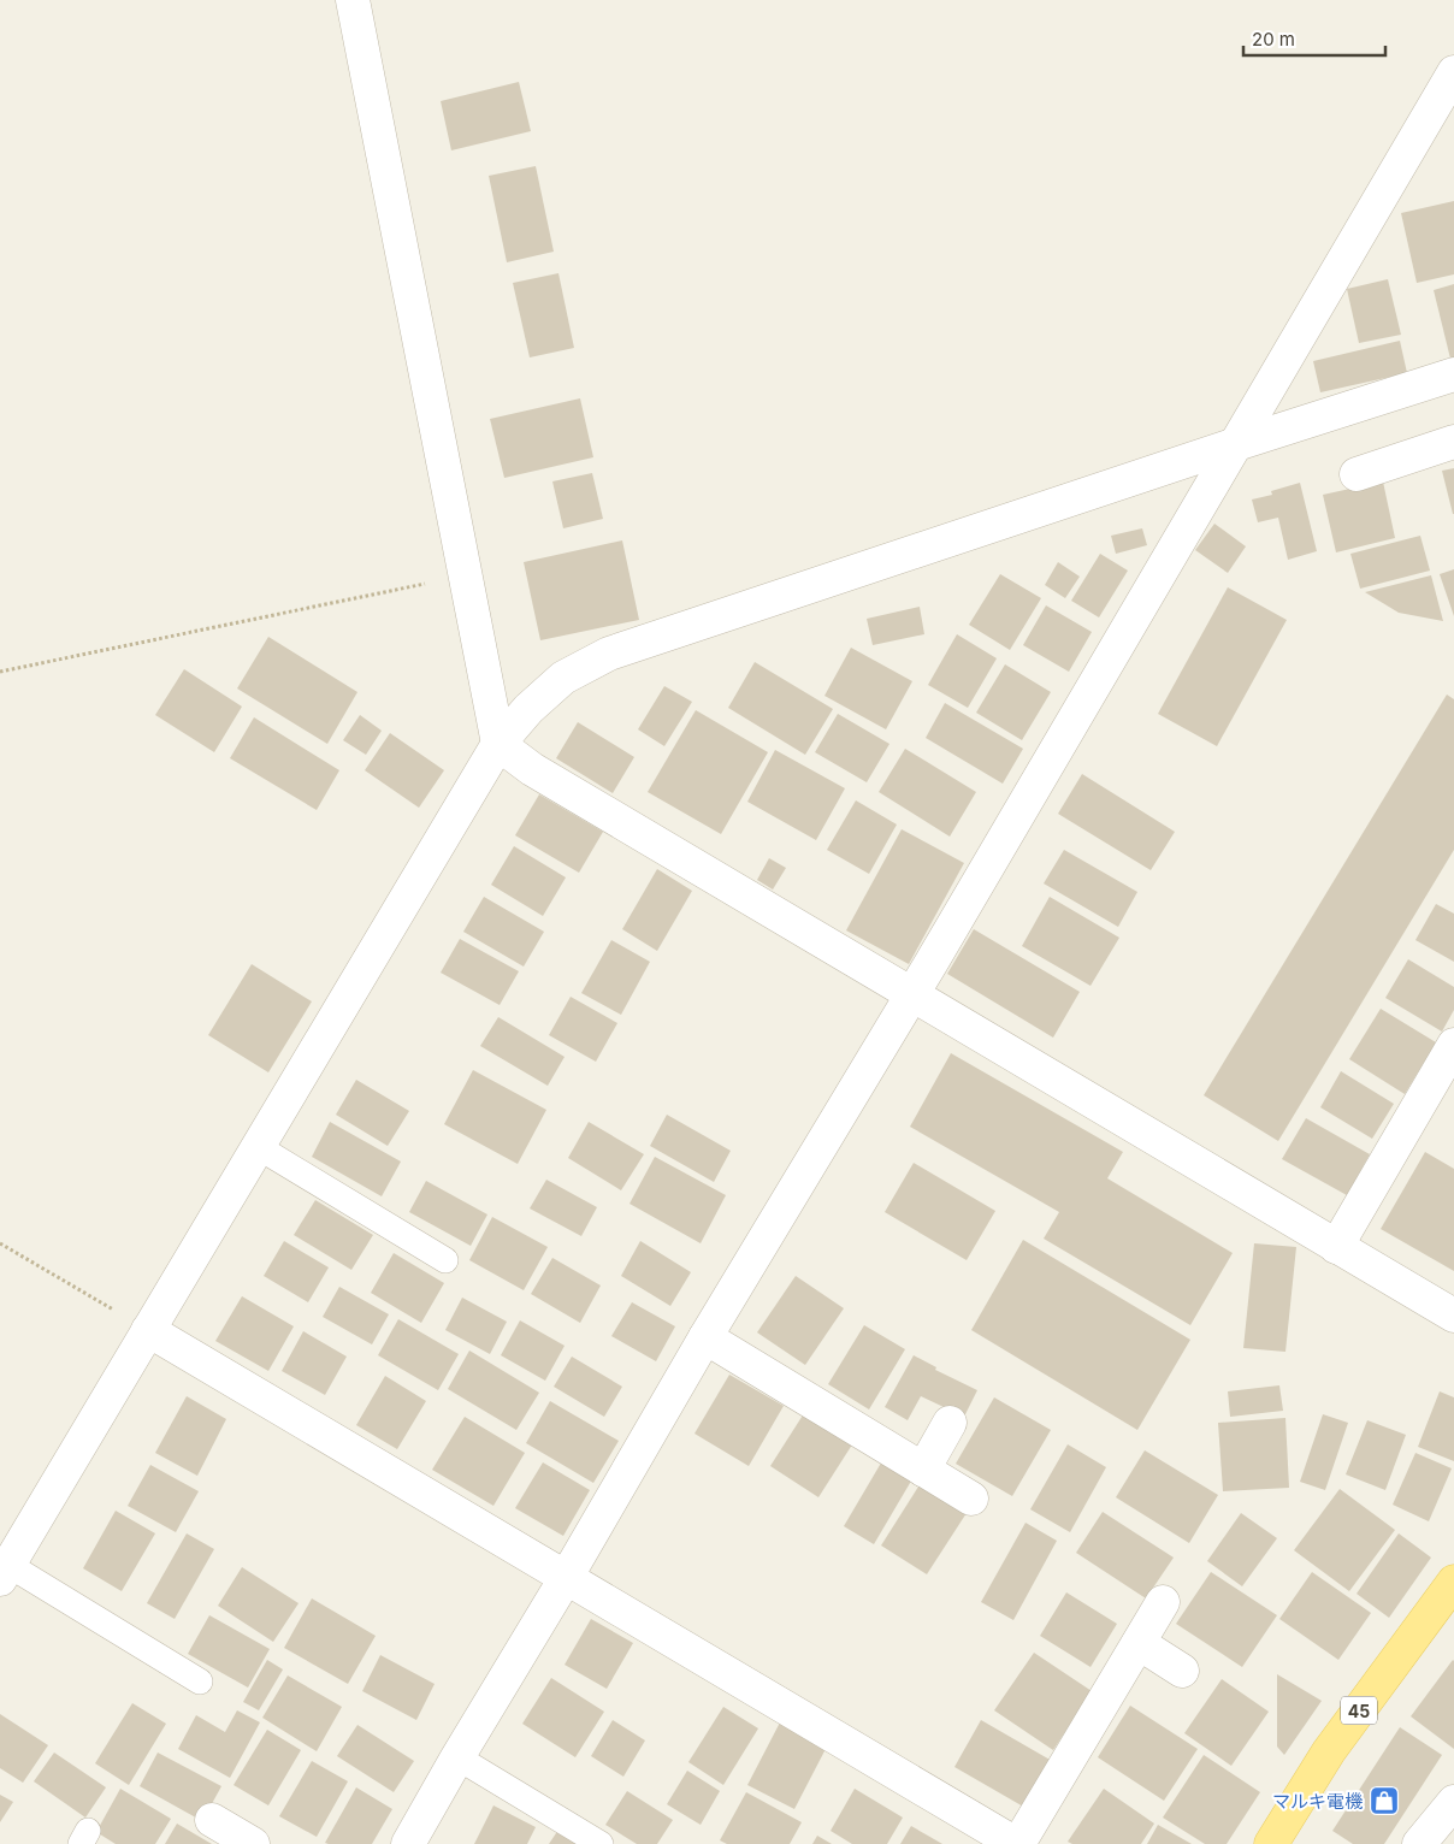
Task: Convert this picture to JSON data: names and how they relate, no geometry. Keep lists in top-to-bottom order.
{
  "streets": {
    "main road": ["45"]
  },
  "places": {
    "shop": ["マルキ電機"]
  },
  "scale_bar": "20 m"
}
